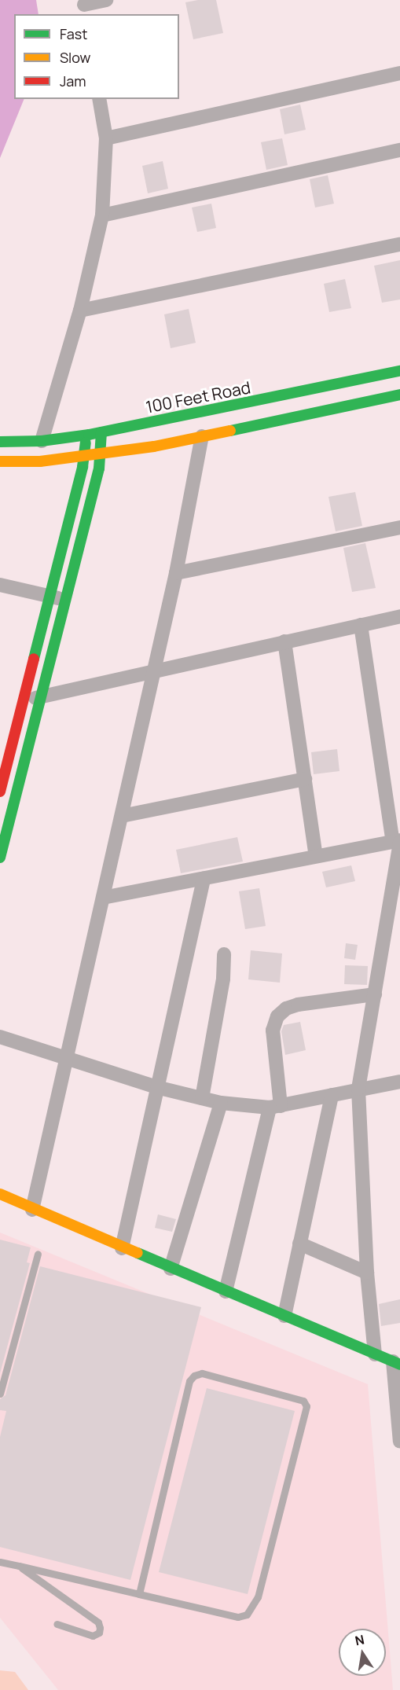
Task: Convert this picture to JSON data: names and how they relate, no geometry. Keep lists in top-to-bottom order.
{
  "streets": {
    "street": ["100 Feet Road"]
  },
  "legend": ["Fast", "Slow", "Jam"],
  "north": "top"
}
